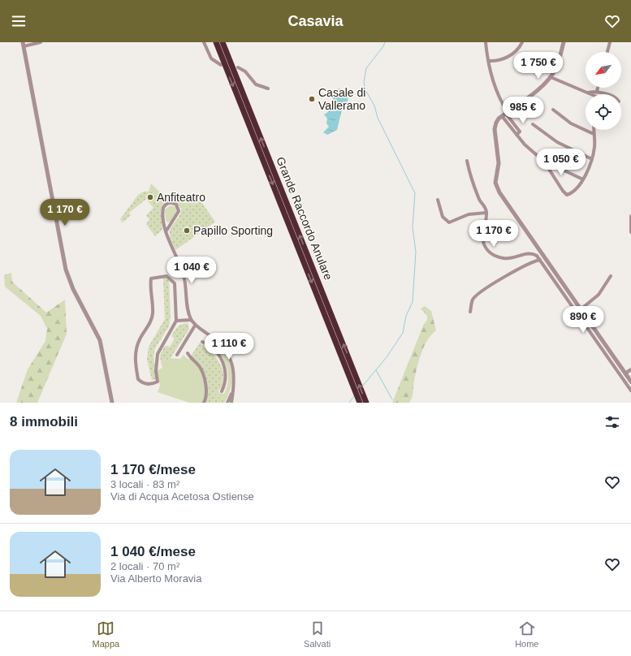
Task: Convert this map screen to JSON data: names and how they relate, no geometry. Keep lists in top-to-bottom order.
{
  "streets": {
    "highway": ["Grande Raccordo Anulare"]
  },
  "places": ["Casale di Vallerano", "Anfiteatro", "Papillo Sporting"],
  "north": "bottom left",
  "page": {
    "header": "Casavia",
    "price": [
      "1 750 €",
      "985 €",
      "1 050 €",
      "1 170 €",
      "1 170 €",
      "1 040 €",
      "890 €",
      "1 110 €"
    ],
    "heading": "8 immobili",
    "list": [
      {
        "name": "1 170 €/mese",
        "note": "3 locali · 83 m² · Via di Acqua Acetosa Ostiense"
      },
      {
        "name": "1 040 €/mese",
        "note": "2 locali · 70 m² · Via Alberto Moravia"
      }
    ],
    "tabs": ["Mappa", "Salvati", "Home"]
  }
}
